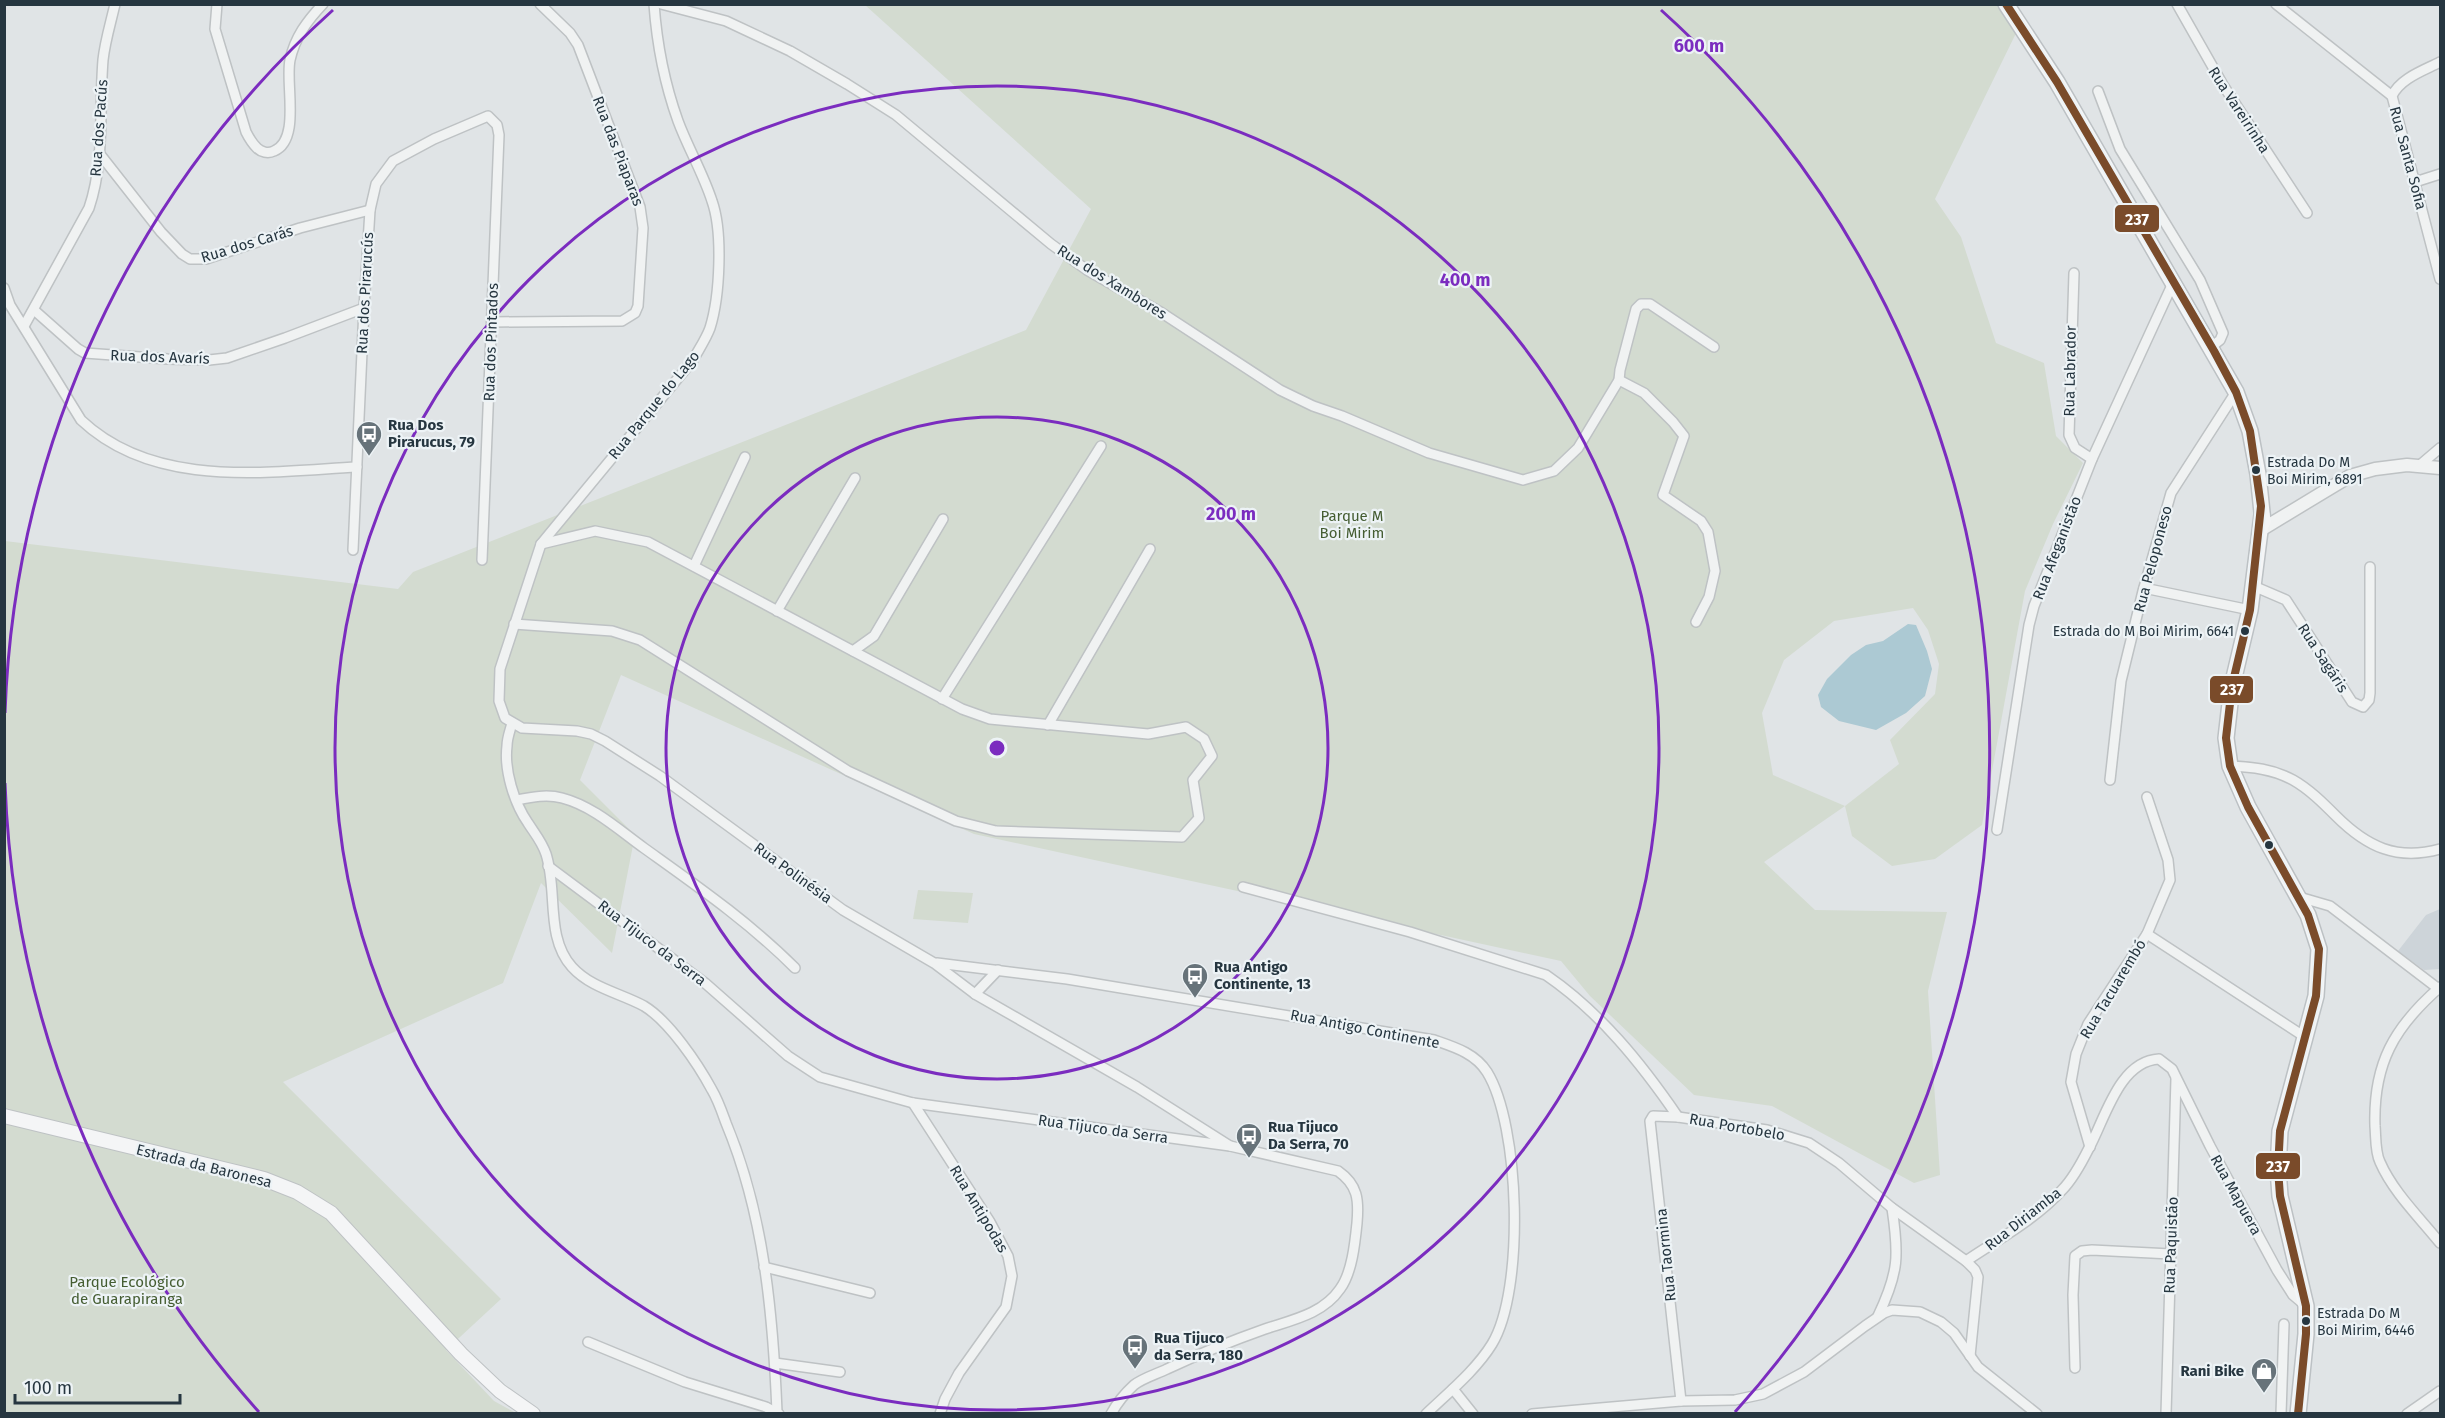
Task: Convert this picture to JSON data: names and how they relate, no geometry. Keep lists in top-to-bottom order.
{
  "streets": {
    "main road": ["Estrada da Baronesa"],
    "street": [
      "Rua Vareirinha",
      "Rua dos Pacús",
      "Rua das Piaparas",
      "Rua Santa Sofia",
      "Rua dos Carás",
      "Rua dos Xambores",
      "Rua dos Pirarucús",
      "Rua dos Pintados",
      "Rua dos Avarís",
      "Rua Labrador",
      "Rua Parque do Lago",
      "Rua Afeganistão",
      "Rua Peloponeso",
      "Rua Sagáris",
      "Rua Polinésia",
      "Rua Tijuco da Serra",
      "Rua Tacuarembó",
      "Rua Antigo Continente",
      "Rua Portobelo",
      "Rua Mapuera",
      "Rua Antipodas",
      "Rua Diriamba",
      "Rua Paquistão",
      "Rua Taormina"
    ]
  },
  "crossings": [
    ["Rua dos Pacús", "Rua dos Carás"],
    ["Rua dos Pacús", "Rua dos Avarís"],
    ["Rua das Piaparas", "Rua dos Pintados"],
    ["Rua dos Carás", "Rua dos Pirarucús"],
    ["Rua dos Pirarucús", "Rua dos Pintados"],
    ["Rua dos Pirarucús", "Rua dos Avarís"],
    ["Rua Labrador", "Rua Afeganistão"],
    ["Rua Polinésia", "Rua Tijuco da Serra"],
    ["Rua Polinésia", "Rua Antigo Continente"],
    ["Rua Tijuco da Serra", "Rua Antipodas"],
    ["Rua Tacuarembó", "Rua Diriamba"],
    ["Rua Portobelo", "Rua Diriamba"],
    ["Rua Portobelo", "Rua Taormina"],
    ["Rua Mapuera", "Rua Diriamba"],
    ["Rua Mapuera", "Rua Paquistão"],
    ["Rua Diriamba", "Rua Paquistão"]
  ],
  "parks": ["Parque M Boi Mirim", "Parque Ecológico de Guarapiranga"],
  "places": {
    "bus stop": [
      "Rua Dos Pirarucus, 79",
      "Rua Antigo Continente, 13",
      "Rua Tijuco Da Serra, 70",
      "Rua Tijuco da Serra, 180"
    ],
    "other": ["Estrada Do M Boi Mirim, 6891", "Estrada do M Boi Mirim, 6641", "Estrada Do M Boi Mirim, 6446"],
    "shop": ["Rani Bike"]
  },
  "lines": ["transit line 237"],
  "scale_bar": "100 m",
  "rings": ["600 m", "400 m", "200 m"]
}
